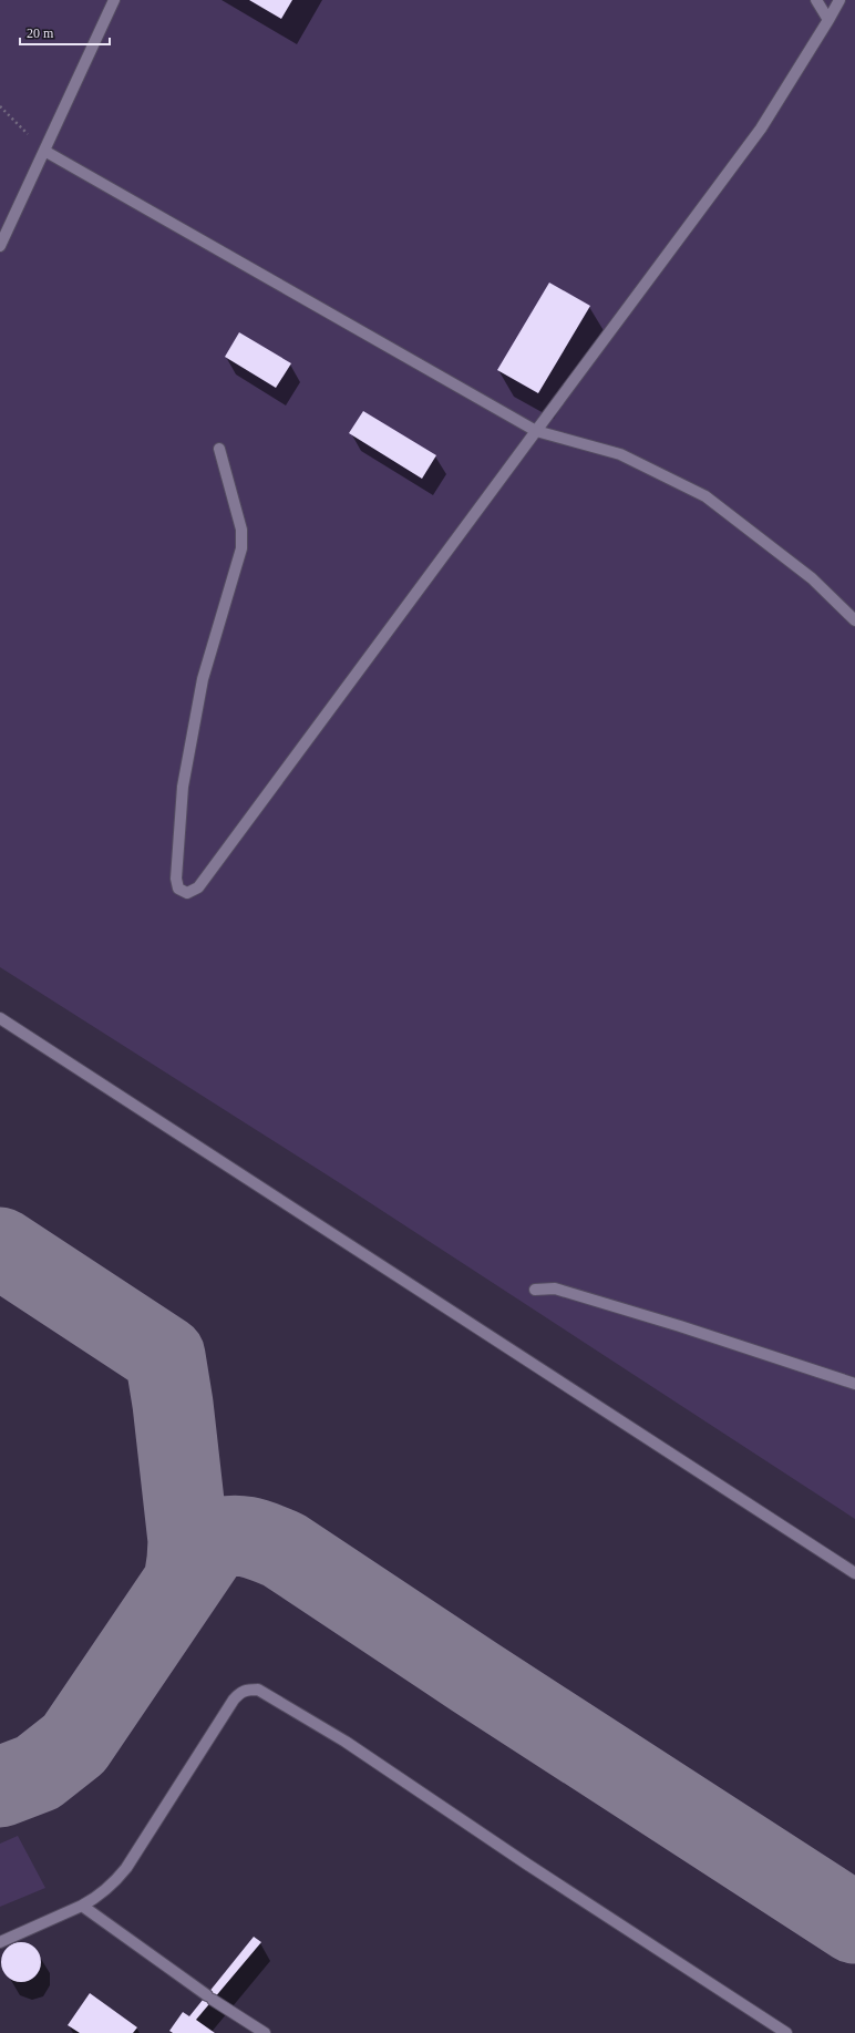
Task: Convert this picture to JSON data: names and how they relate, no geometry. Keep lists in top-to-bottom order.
{
  "scale_bar": "20 m"
}
